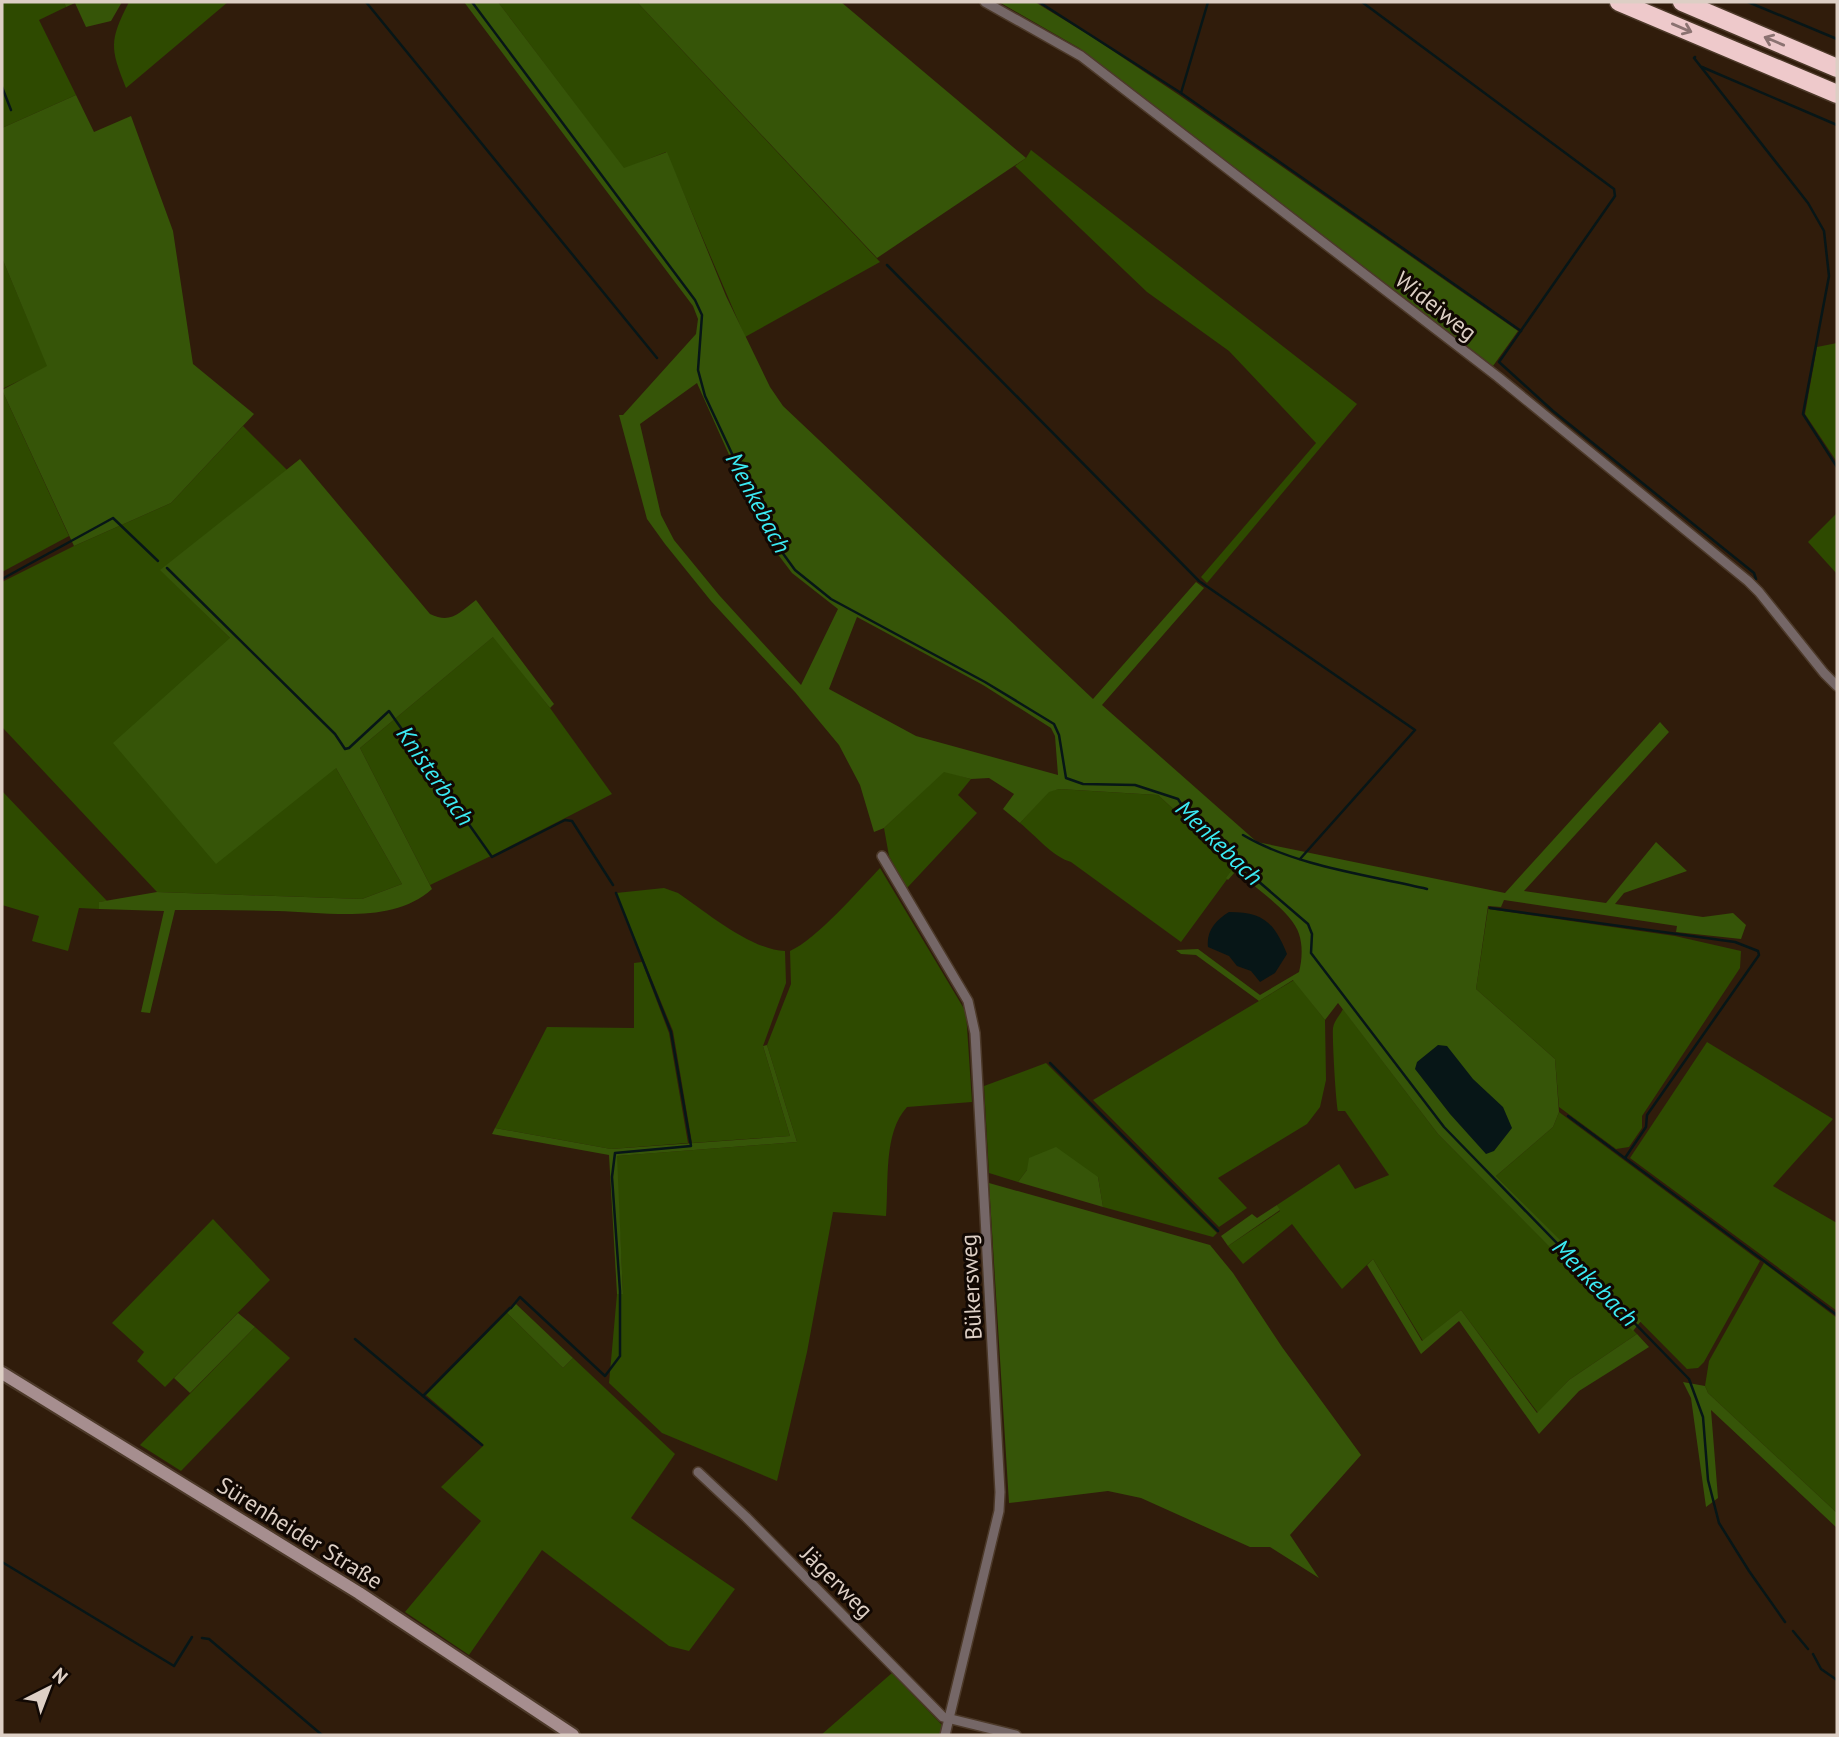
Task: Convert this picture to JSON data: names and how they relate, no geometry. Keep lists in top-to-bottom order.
{
  "streets": {
    "main road": ["Sürenheider Straße"],
    "street": ["Wideiweg", "Bükersweg", "Jägerweg"]
  },
  "crossings": [
    ["Bükersweg", "Jägerweg"]
  ],
  "water": ["Menkebach", "Knisterbach"],
  "north": "top right"
}
